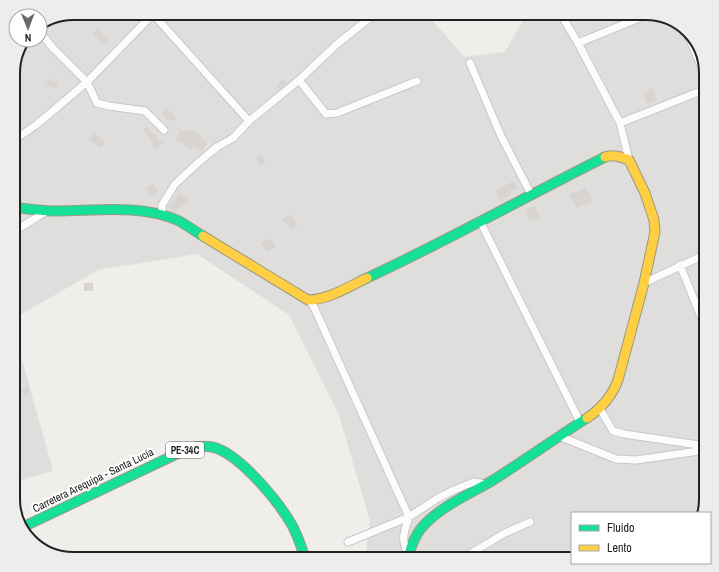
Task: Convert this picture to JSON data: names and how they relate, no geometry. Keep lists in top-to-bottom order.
{
  "streets": {
    "street": ["PE-34C", "Carretera Arequipa - Santa Lucía"]
  },
  "legend": ["Fluido", "Lento"],
  "north": "bottom"
}
